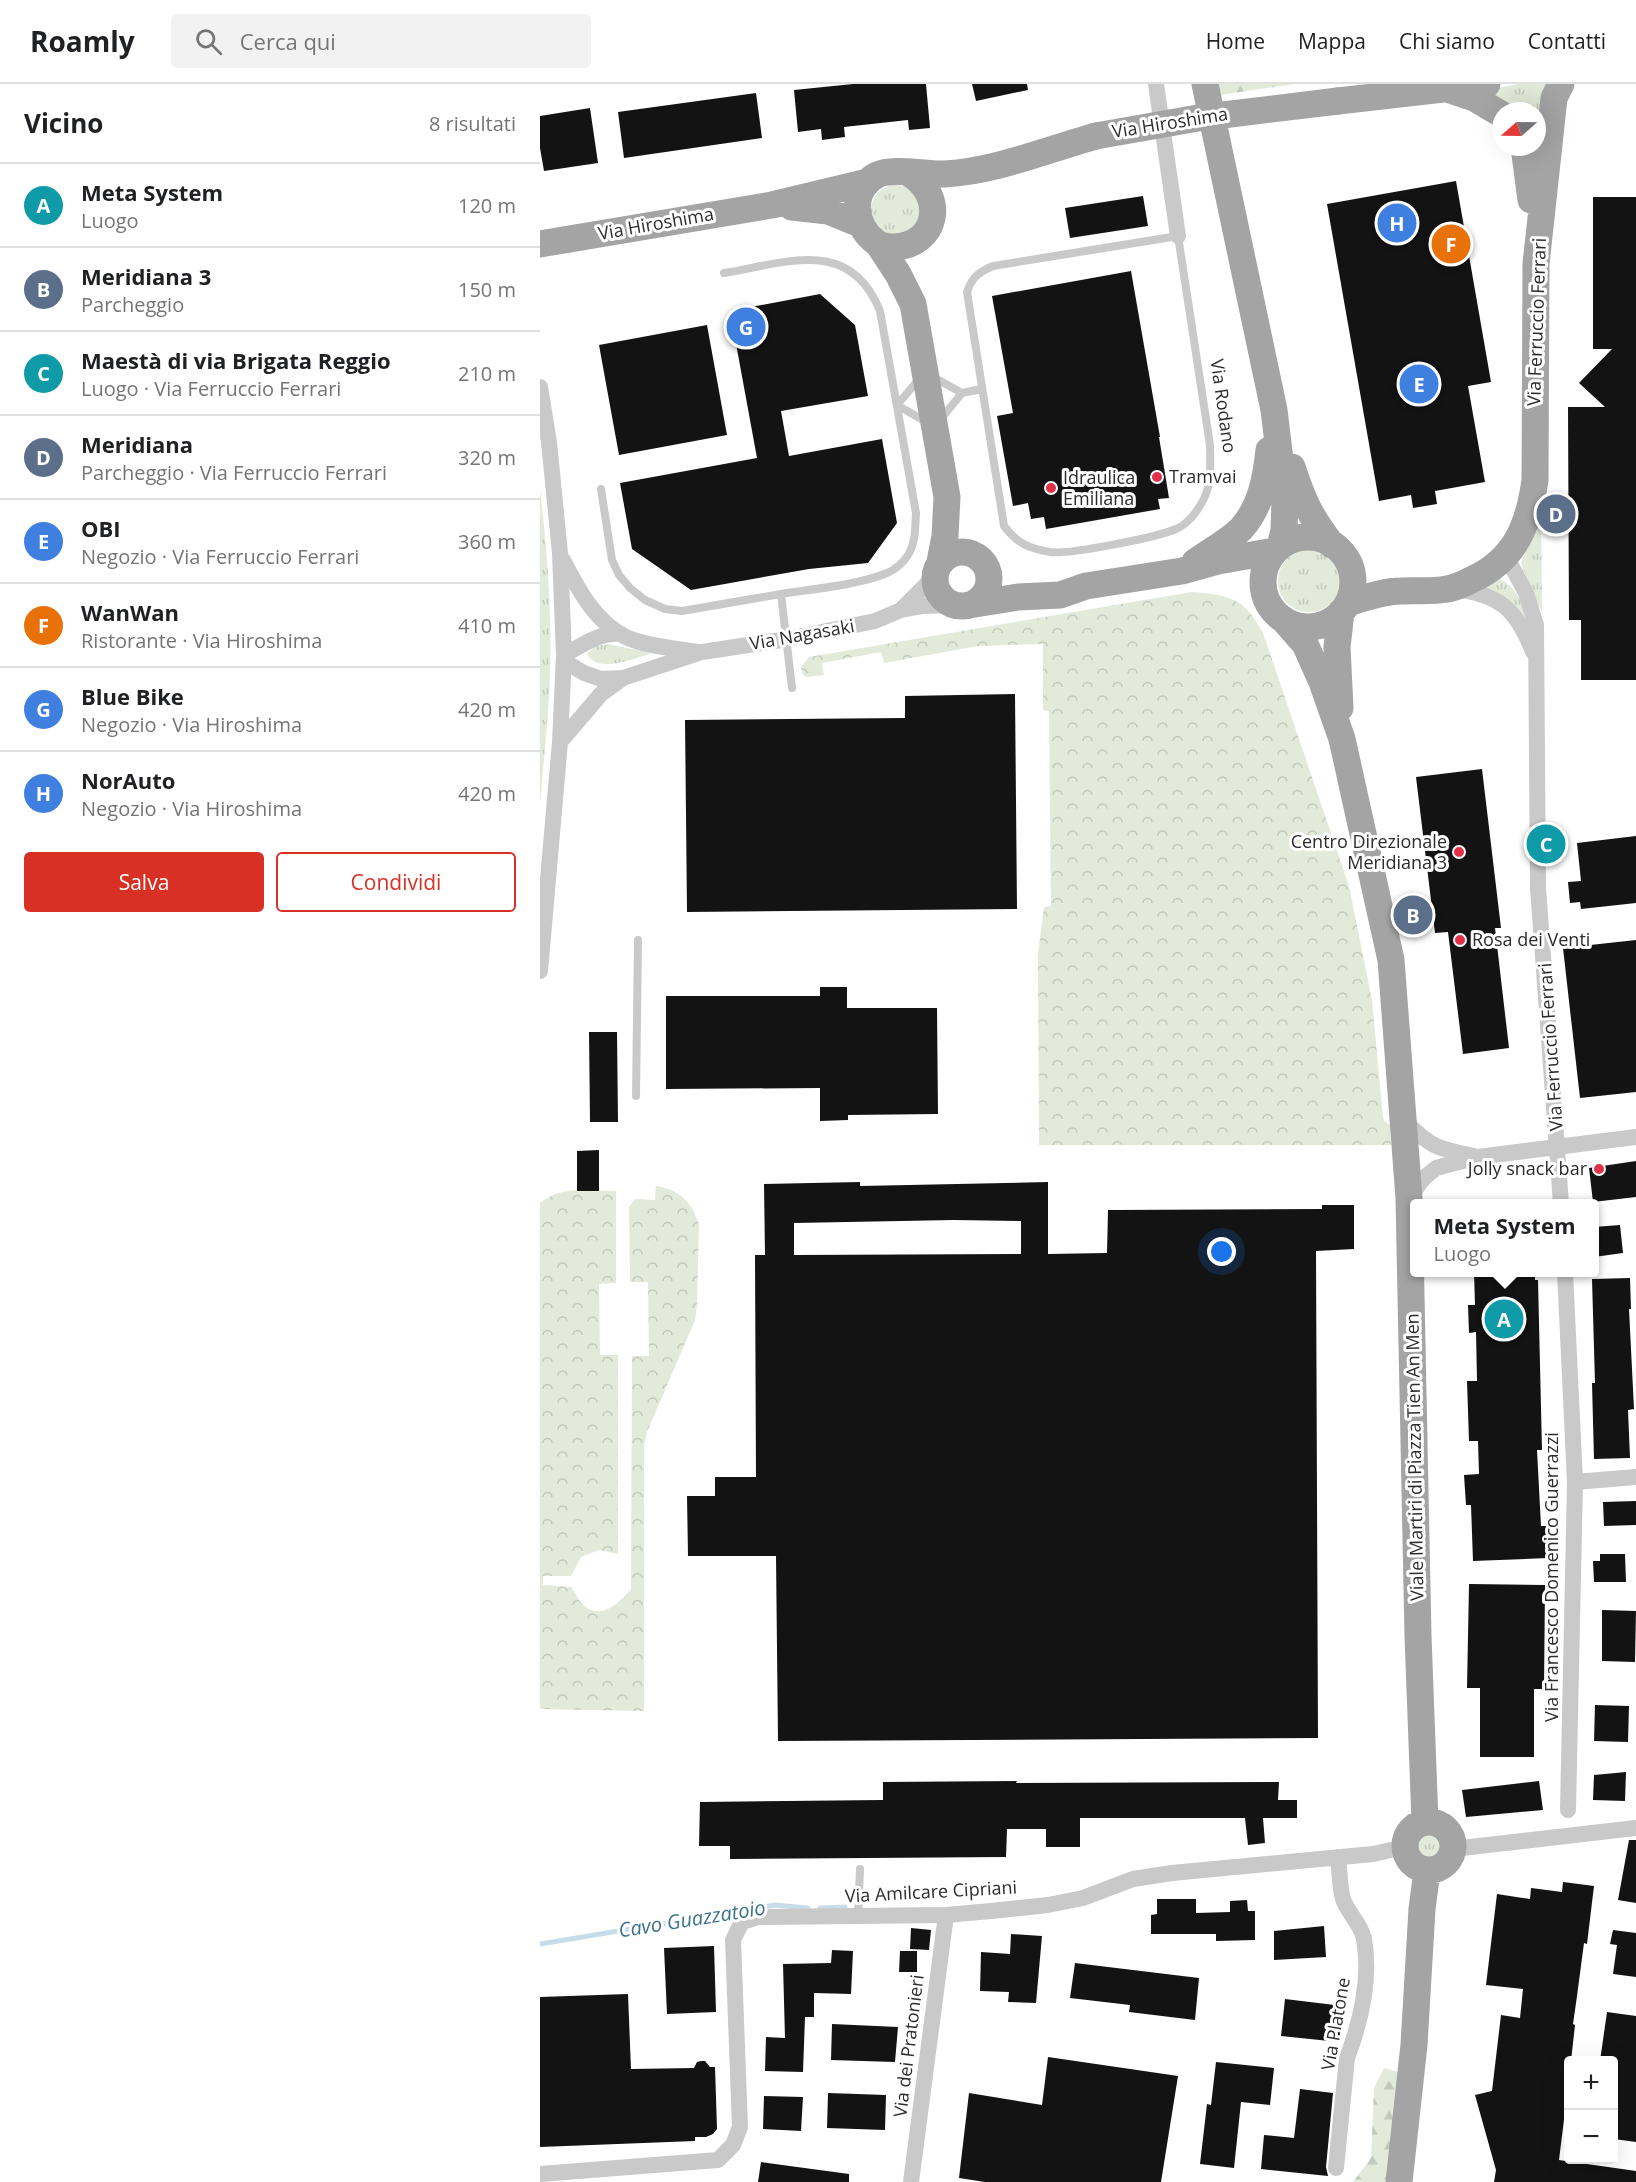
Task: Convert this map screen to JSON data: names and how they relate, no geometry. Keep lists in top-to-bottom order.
{
  "streets": {
    "main road": [
      "Via Hiroshima",
      "Via Ferruccio Ferrari",
      "Via Nagasaki",
      "Viale Martiri di Piazza Tien An Men"
    ],
    "street": [
      "Via Rodano",
      "Via Francesco Domenico Guerrazzi",
      "Via Amilcare Cipriani",
      "Via Platone",
      "Via dei Pratonieri"
    ]
  },
  "crossings": [
    ["Via Hiroshima", "Via Nagasaki"],
    ["Via Nagasaki", "Viale Martiri di Piazza Tien An Men"],
    ["Viale Martiri di Piazza Tien An Men", "Via Amilcare Cipriani"],
    ["Via Amilcare Cipriani", "Via Platone"],
    ["Via Amilcare Cipriani", "Via dei Pratonieri"]
  ],
  "water": ["Cavo Guazzatoio"],
  "places": [
    "Tramvai",
    "Idraulica Emiliana",
    "Centro Direzionale Meridiana 3",
    "Rosa dei Venti",
    "Jolly snack bar"
  ],
  "north": "left",
  "page": {
    "header": "Roamly",
    "search": "Cerca qui",
    "nav": [
      "Home",
      "Mappa",
      "Chi siamo",
      "Contatti"
    ],
    "heading": ["Vicino", "8 risultati"],
    "list": [
      {
        "mark": "A",
        "name": "Meta System",
        "note": "Luogo",
        "value": "120 m"
      },
      {
        "mark": "B",
        "name": "Meridiana 3",
        "note": "Parcheggio",
        "value": "150 m"
      },
      {
        "mark": "C",
        "name": "Maestà di via Brigata Reggio",
        "note": "Luogo · Via Ferruccio Ferrari",
        "value": "210 m"
      },
      {
        "mark": "D",
        "name": "Meridiana",
        "note": "Parcheggio · Via Ferruccio Ferrari",
        "value": "320 m"
      },
      {
        "mark": "E",
        "name": "OBI",
        "note": "Negozio · Via Ferruccio Ferrari",
        "value": "360 m"
      },
      {
        "mark": "F",
        "name": "WanWan",
        "note": "Ristorante · Via Hiroshima",
        "value": "410 m"
      },
      {
        "mark": "G",
        "name": "Blue Bike",
        "note": "Negozio · Via Hiroshima",
        "value": "420 m"
      },
      {
        "mark": "H",
        "name": "NorAuto",
        "note": "Negozio · Via Hiroshima",
        "value": "420 m"
      }
    ],
    "pins": [
      "H",
      "F",
      "G",
      "E",
      "D",
      "C",
      "B",
      "A"
    ],
    "buttons": ["Salva", "Condividi"],
    "popup": ["Meta System", "Luogo"],
    "map_buttons": ["+", "−"]
  }
}
